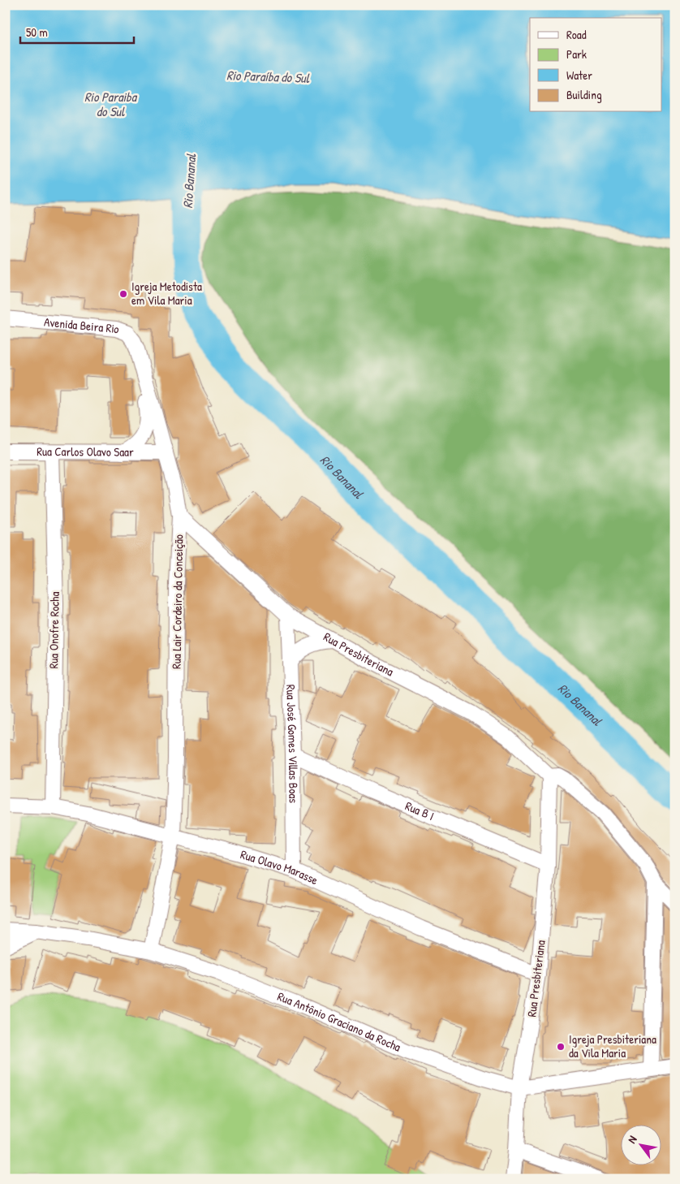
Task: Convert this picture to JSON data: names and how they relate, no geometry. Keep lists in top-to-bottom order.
{
  "streets": {
    "street": [
      "Avenida Beira Rio",
      "Rua Carlos Olavo Saar",
      "Rua Lair Cordeiro da Conceição",
      "Rua Onofre Rocha",
      "Rua Presbiteriana",
      "Rua José Gomes Villas Boas",
      "Rua B I",
      "Rua Olavo Marasse",
      "Rua Antônio Graciano da Rocha"
    ]
  },
  "crossings": [
    ["Avenida Beira Rio", "Rua Lair Cordeiro da Conceição"],
    ["Rua Carlos Olavo Saar", "Rua Lair Cordeiro da Conceição"],
    ["Rua Carlos Olavo Saar", "Rua Onofre Rocha"],
    ["Rua Lair Cordeiro da Conceição", "Rua Presbiteriana"],
    ["Rua Lair Cordeiro da Conceição", "Rua Olavo Marasse"],
    ["Rua Lair Cordeiro da Conceição", "Rua Antônio Graciano da Rocha"],
    ["Rua Onofre Rocha", "Rua Olavo Marasse"],
    ["Rua Presbiteriana", "Rua José Gomes Villas Boas"],
    ["Rua Presbiteriana", "Rua B I"],
    ["Rua Presbiteriana", "Rua Olavo Marasse"],
    ["Rua Presbiteriana", "Rua Antônio Graciano da Rocha"],
    ["Rua José Gomes Villas Boas", "Rua B I"],
    ["Rua José Gomes Villas Boas", "Rua Olavo Marasse"]
  ],
  "water": ["Rio Paraíba do Sul", "Rio Paraiba do Sul", "Rio Bananal"],
  "places": ["Igreja Metodista em Vila Maria", "Igreja Presbiteriana da Vila Maria"],
  "legend": [
    "Road",
    "Park",
    "Water",
    "Building"
  ],
  "scale_bar": "50 m",
  "north": "top left"
}
